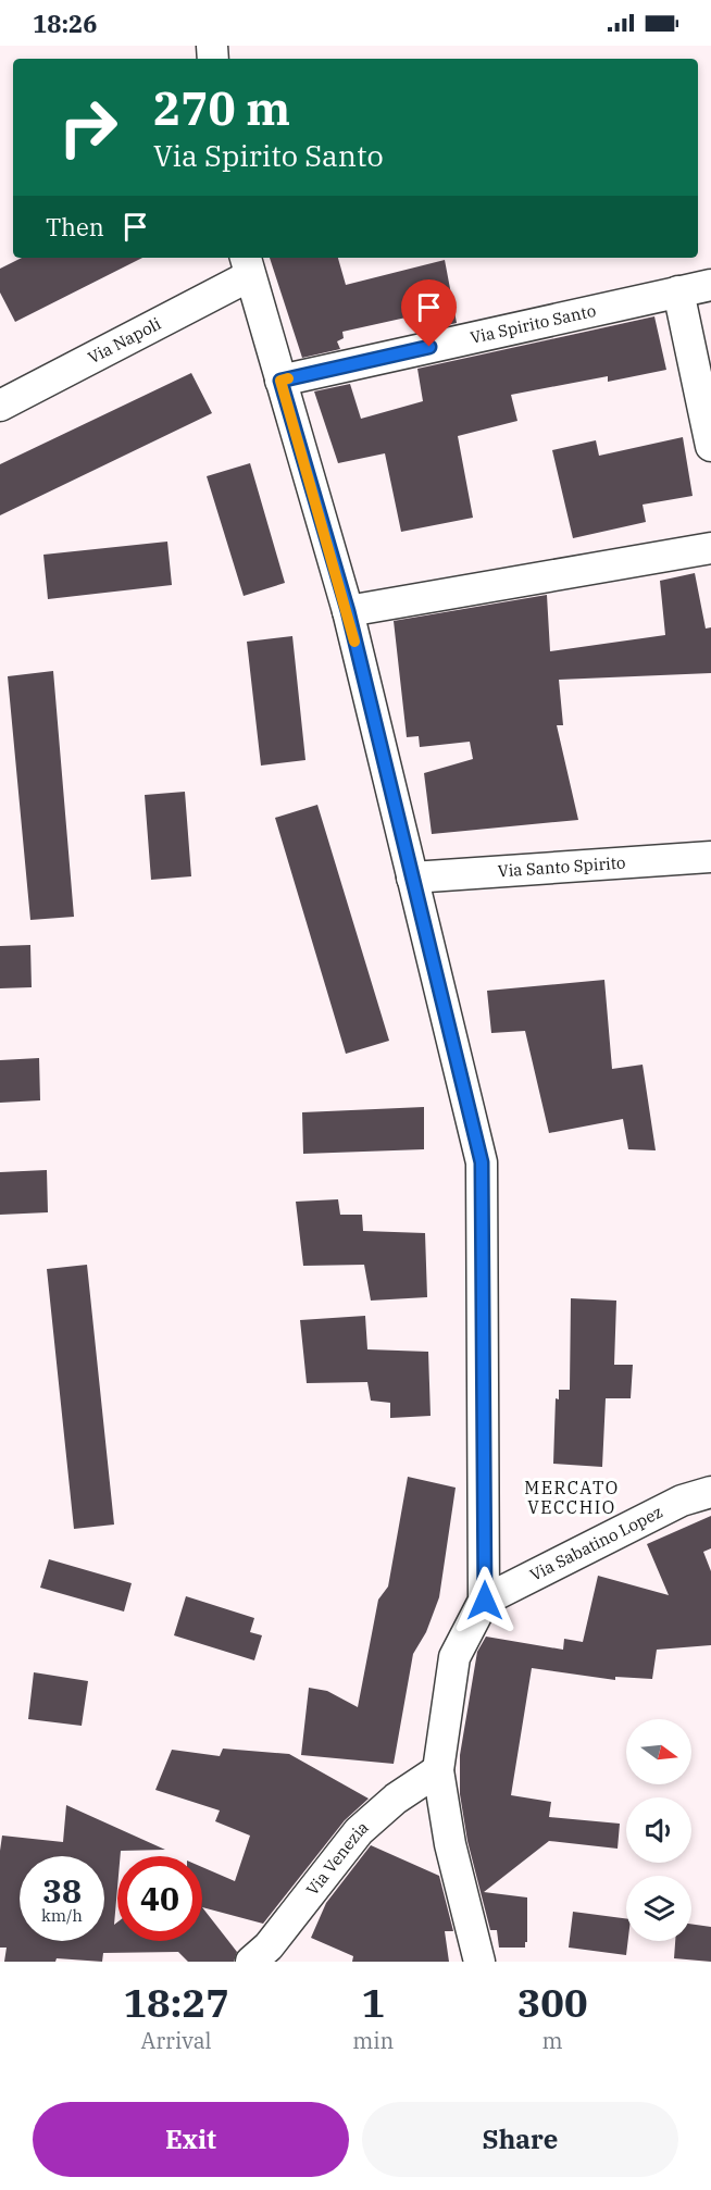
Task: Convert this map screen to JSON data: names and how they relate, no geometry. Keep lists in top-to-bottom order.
{
  "streets": {
    "street": [
      "Via Spirito Santo",
      "Via Napoli",
      "Via Santo Spirito",
      "Via Sabatino Lopez",
      "Via Venezia"
    ]
  },
  "districts": ["MERCATO VECCHIO"],
  "north": "right",
  "page": {
    "status": "18:26",
    "turn": ["270 m", "Via Spirito Santo"],
    "then": "Then",
    "speed": "38 km/h",
    "limit": "40",
    "eta": [
      "18:27",
      "Arrival",
      "1",
      "min",
      "300",
      "m"
    ],
    "buttons": ["Exit", "Share"]
  }
}
